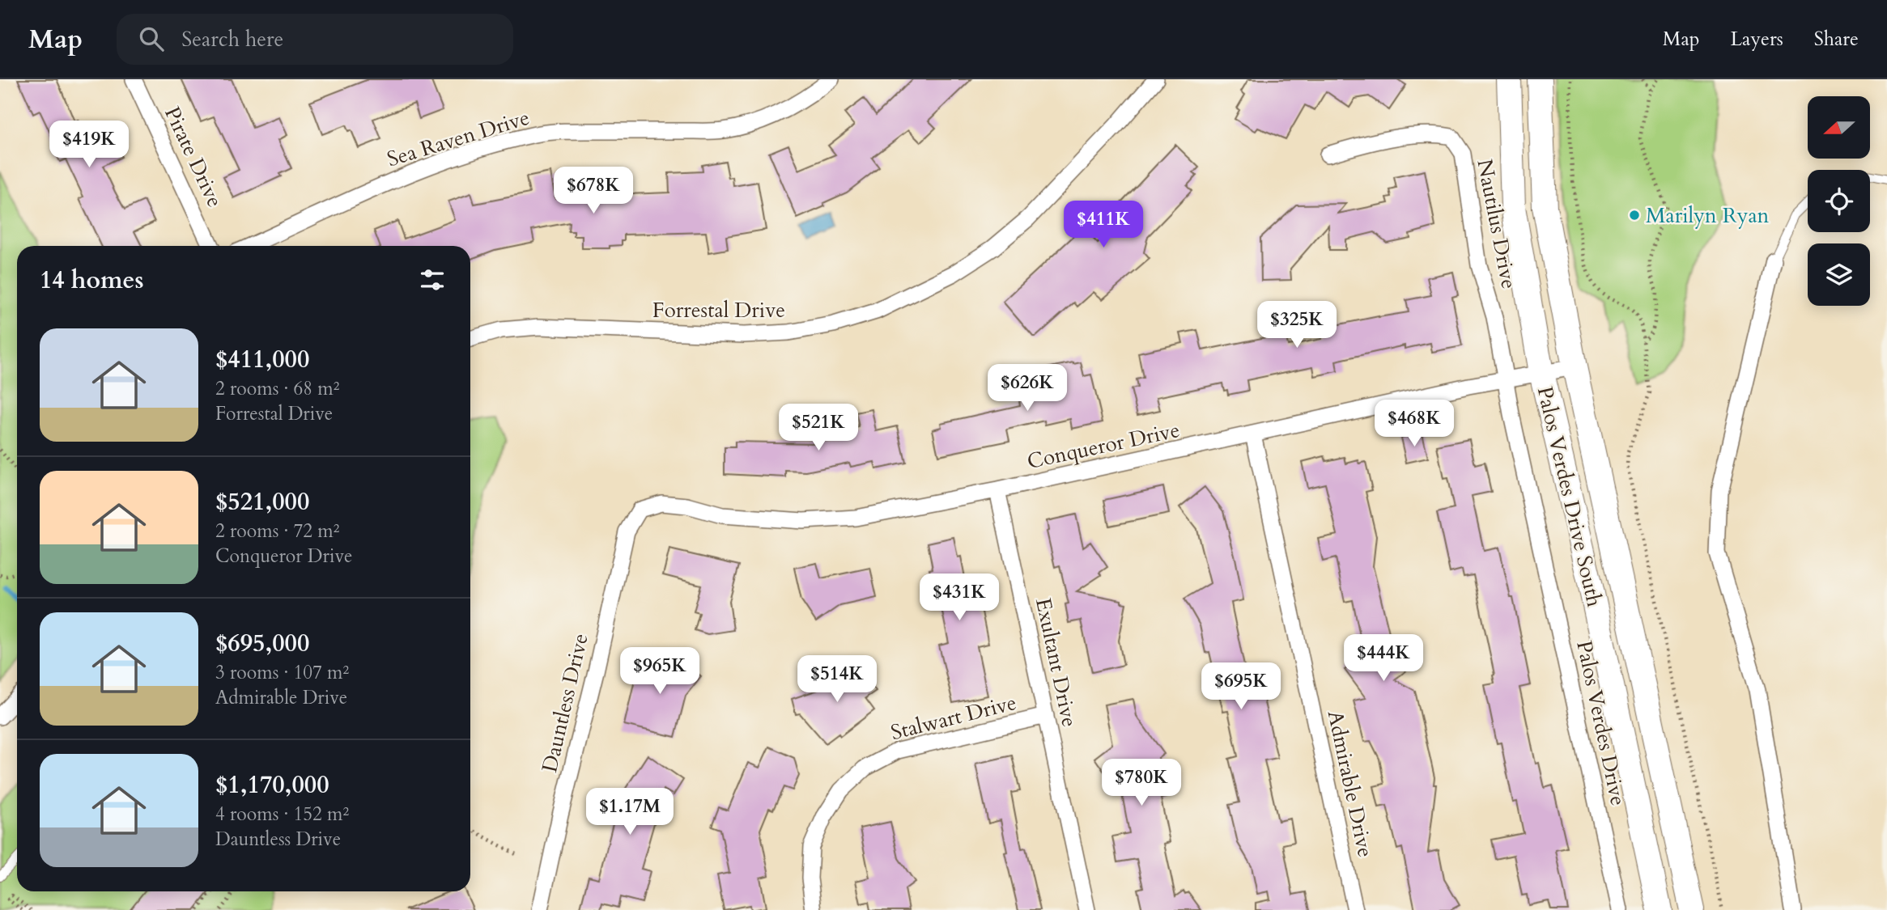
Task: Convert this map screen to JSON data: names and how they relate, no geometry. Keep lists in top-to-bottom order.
{
  "streets": {
    "main road": ["Palos Verdes Drive South"],
    "street": [
      "Sea Raven Drive",
      "Pirate Drive",
      "Nautilus Drive",
      "Forrestal Drive",
      "Conqueror Drive",
      "Exultant Drive",
      "Dauntless Drive",
      "Stalwart Drive",
      "Palos Verdes Drive",
      "Admirable Drive"
    ]
  },
  "crossings": [
    ["Nautilus Drive", "Conqueror Drive"],
    ["Nautilus Drive", "Palos Verdes Drive"],
    ["Conqueror Drive", "Palos Verdes Drive South"],
    ["Conqueror Drive", "Exultant Drive"],
    ["Conqueror Drive", "Dauntless Drive"],
    ["Conqueror Drive", "Palos Verdes Drive"],
    ["Conqueror Drive", "Admirable Drive"],
    ["Exultant Drive", "Stalwart Drive"]
  ],
  "places": ["Marilyn Ryan"],
  "north": "left",
  "page": {
    "header": "Map",
    "search": "Search here",
    "nav": ["Map", "Layers", "Share"],
    "price": [
      "$419K",
      "$678K",
      "$411K",
      "$325K",
      "$626K",
      "$468K",
      "$521K",
      "$431K",
      "$444K",
      "$965K",
      "$514K",
      "$695K",
      "$780K",
      "$1.17M"
    ],
    "heading": "14 homes",
    "list": [
      {
        "name": "$411,000",
        "note": "2 rooms · 68 m² · Forrestal Drive"
      },
      {
        "name": "$521,000",
        "note": "2 rooms · 72 m² · Conqueror Drive"
      },
      {
        "name": "$695,000",
        "note": "3 rooms · 107 m² · Admirable Drive"
      },
      {
        "name": "$1,170,000",
        "note": "4 rooms · 152 m² · Dauntless Drive"
      }
    ]
  }
}
